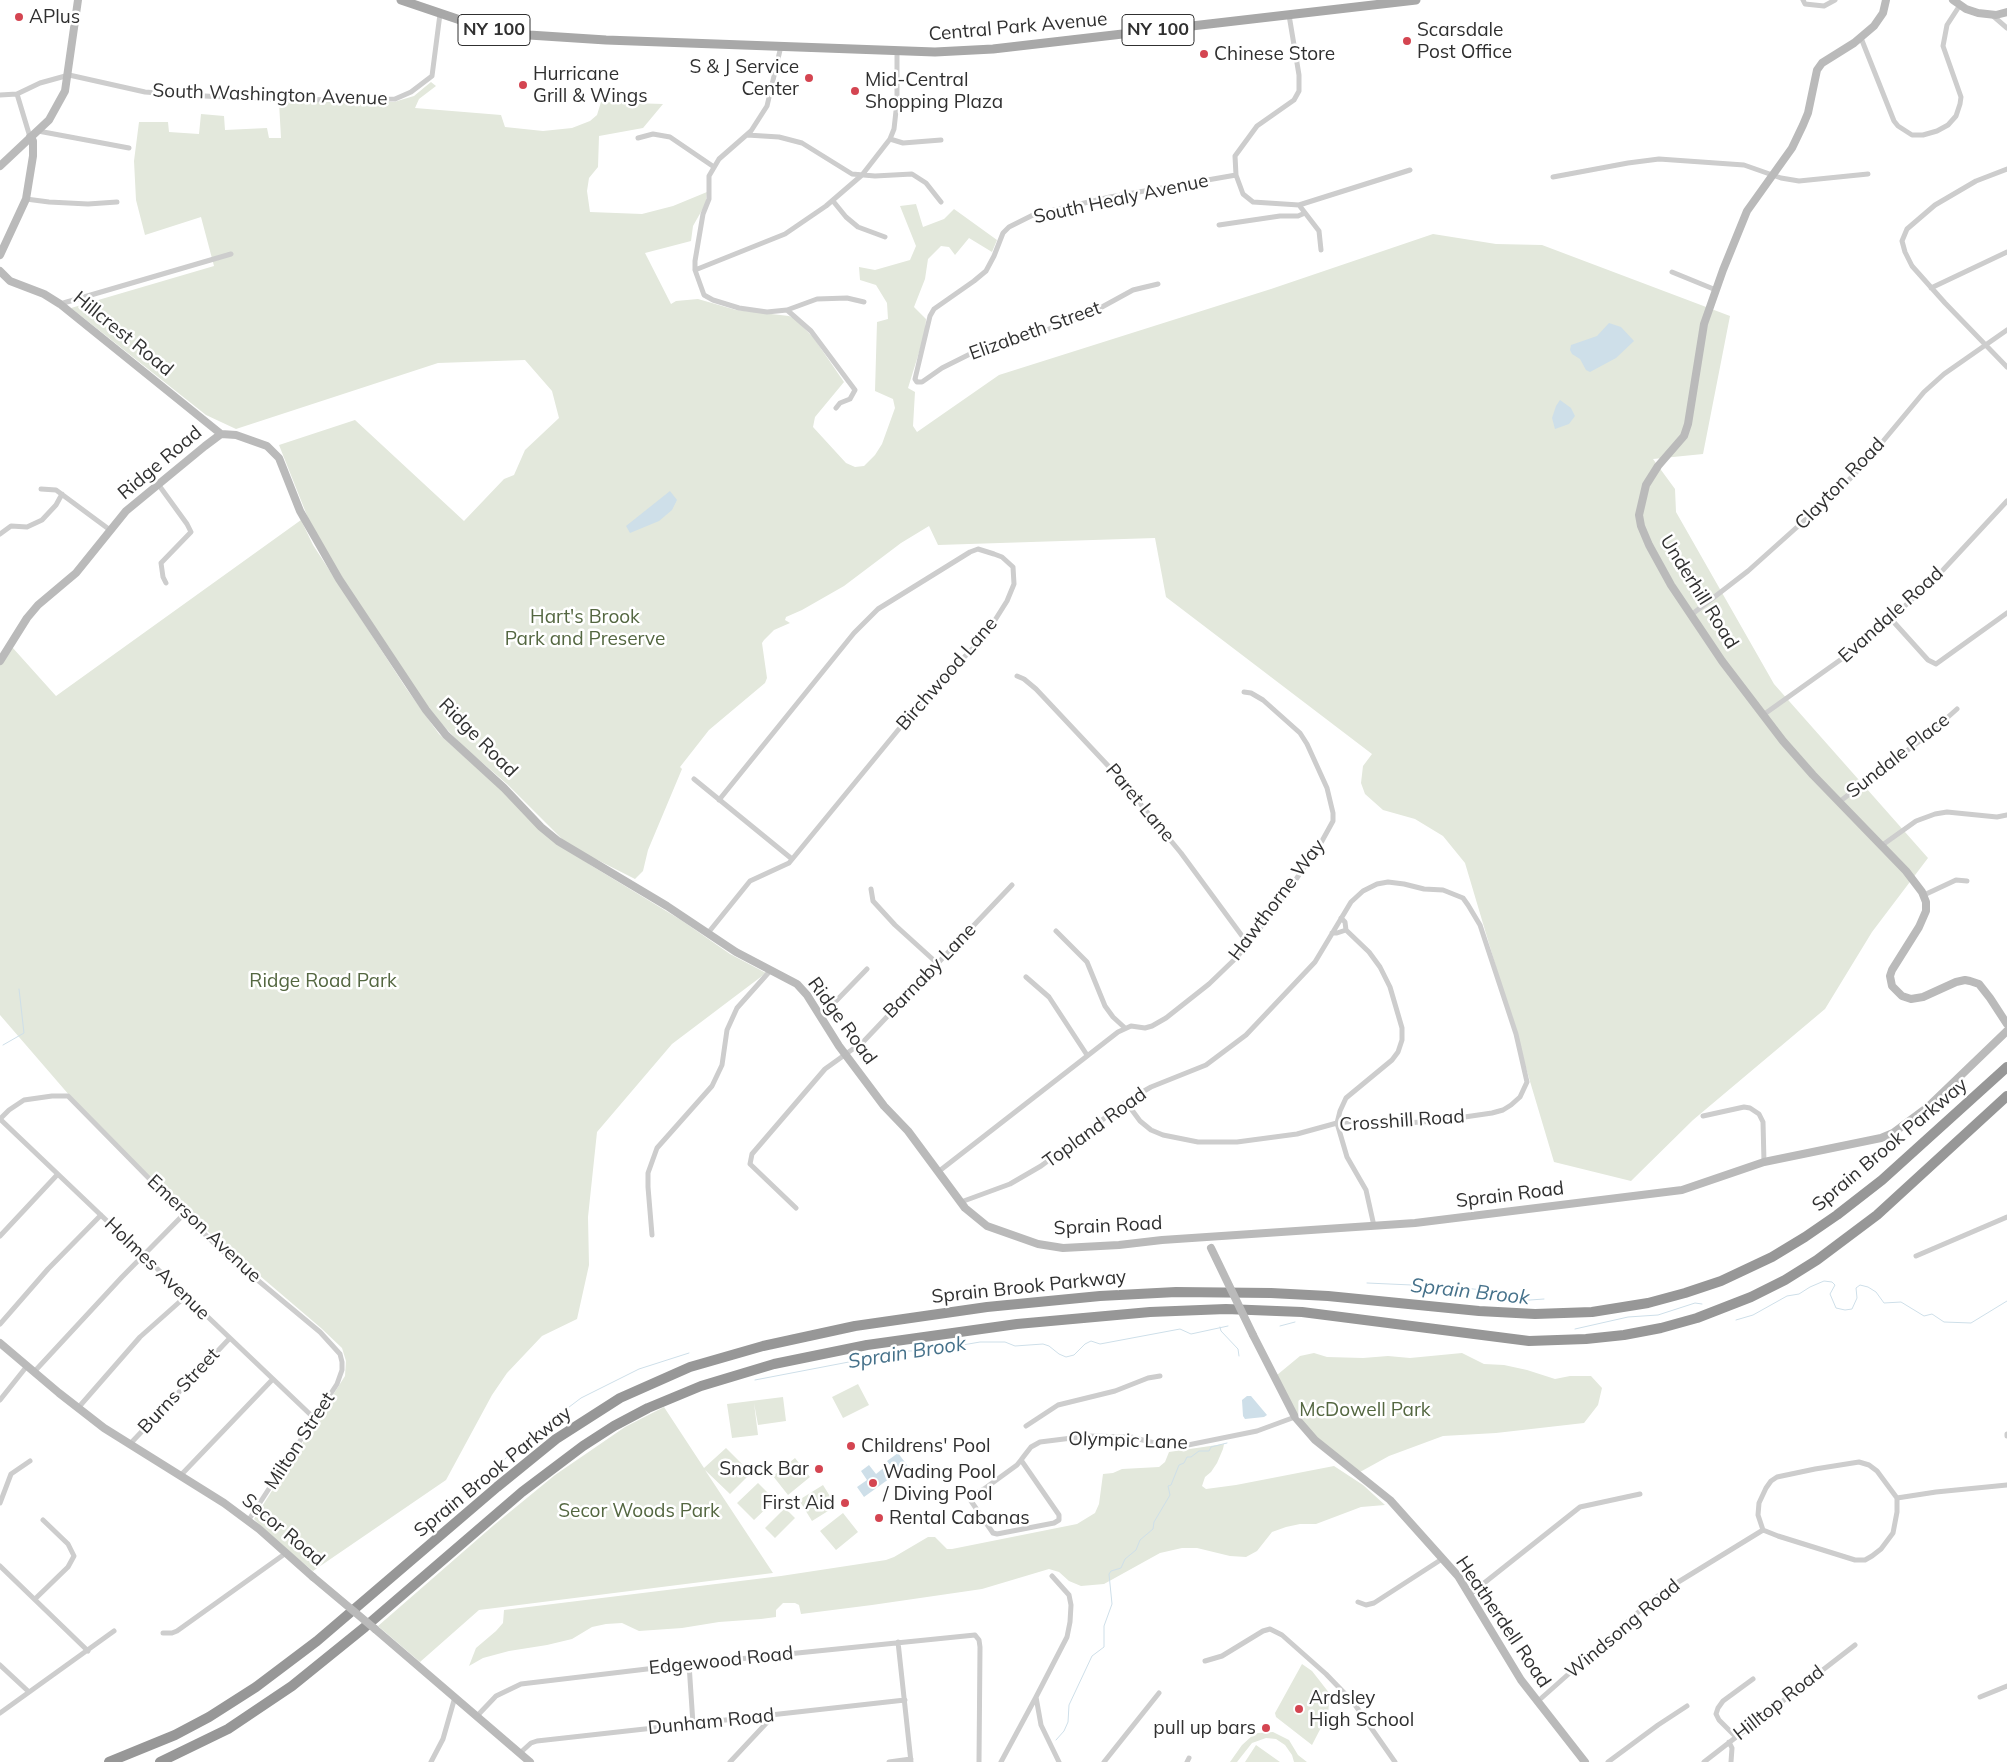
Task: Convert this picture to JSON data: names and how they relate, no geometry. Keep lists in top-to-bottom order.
{
  "streets": {
    "highway": ["Sprain Brook Parkway"],
    "main road": ["Central Park Avenue", "NY 100"],
    "street": [
      "South Washington Avenue",
      "South Healy Avenue",
      "Elizabeth Street",
      "Hillcrest Road",
      "Ridge Road",
      "Clayton Road",
      "Underhill Road",
      "Evandale Road",
      "Birchwood Lane",
      "Sundale Place",
      "Paret Lane",
      "Hawthorne Way",
      "Barnaby Lane",
      "Crosshill Road",
      "Topland Road",
      "Sprain Road",
      "Emerson Avenue",
      "Holmes Avenue",
      "Burns Street",
      "Milton Street",
      "Olympic Lane",
      "Secor Road",
      "Heatherdell Road",
      "Windsong Road",
      "Edgewood Road",
      "Hilltop Road",
      "Dunham Road"
    ]
  },
  "crossings": [
    ["Central Park Avenue", "NY 100"],
    ["Central Park Avenue", "South Washington Avenue"],
    ["NY 100", "South Washington Avenue"],
    ["South Healy Avenue", "Elizabeth Street"],
    ["Hillcrest Road", "Ridge Road"],
    ["Ridge Road", "Birchwood Lane"],
    ["Ridge Road", "Barnaby Lane"],
    ["Ridge Road", "Topland Road"],
    ["Ridge Road", "Sprain Road"],
    ["Clayton Road", "Underhill Road"],
    ["Underhill Road", "Evandale Road"],
    ["Underhill Road", "Sundale Place"],
    ["Paret Lane", "Hawthorne Way"],
    ["Crosshill Road", "Topland Road"],
    ["Sprain Road", "Heatherdell Road"],
    ["Emerson Avenue", "Holmes Avenue"],
    ["Emerson Avenue", "Milton Street"],
    ["Holmes Avenue", "Burns Street"],
    ["Holmes Avenue", "Milton Street"],
    ["Burns Street", "Secor Road"],
    ["Milton Street", "Secor Road"],
    ["Olympic Lane", "Heatherdell Road"],
    ["Secor Road", "Edgewood Road"],
    ["Secor Road", "Dunham Road"],
    ["Heatherdell Road", "Windsong Road"]
  ],
  "water": ["Sprain Brook"],
  "parks": [
    "Hart's Brook Park and Preserve",
    "Ridge Road Park",
    "McDowell Park",
    "Secor Woods Park"
  ],
  "places": [
    "APlus",
    "Scarsdale Post Office",
    "Chinese Store",
    "S & J Service Center",
    "Hurricane Grill & Wings",
    "Mid-Central Shopping Plaza",
    "Childrens' Pool",
    "Snack Bar",
    "Wading Pool / Diving Pool",
    "First Aid",
    "Rental Cabanas",
    "Ardsley High School",
    "pull up bars"
  ]
}
